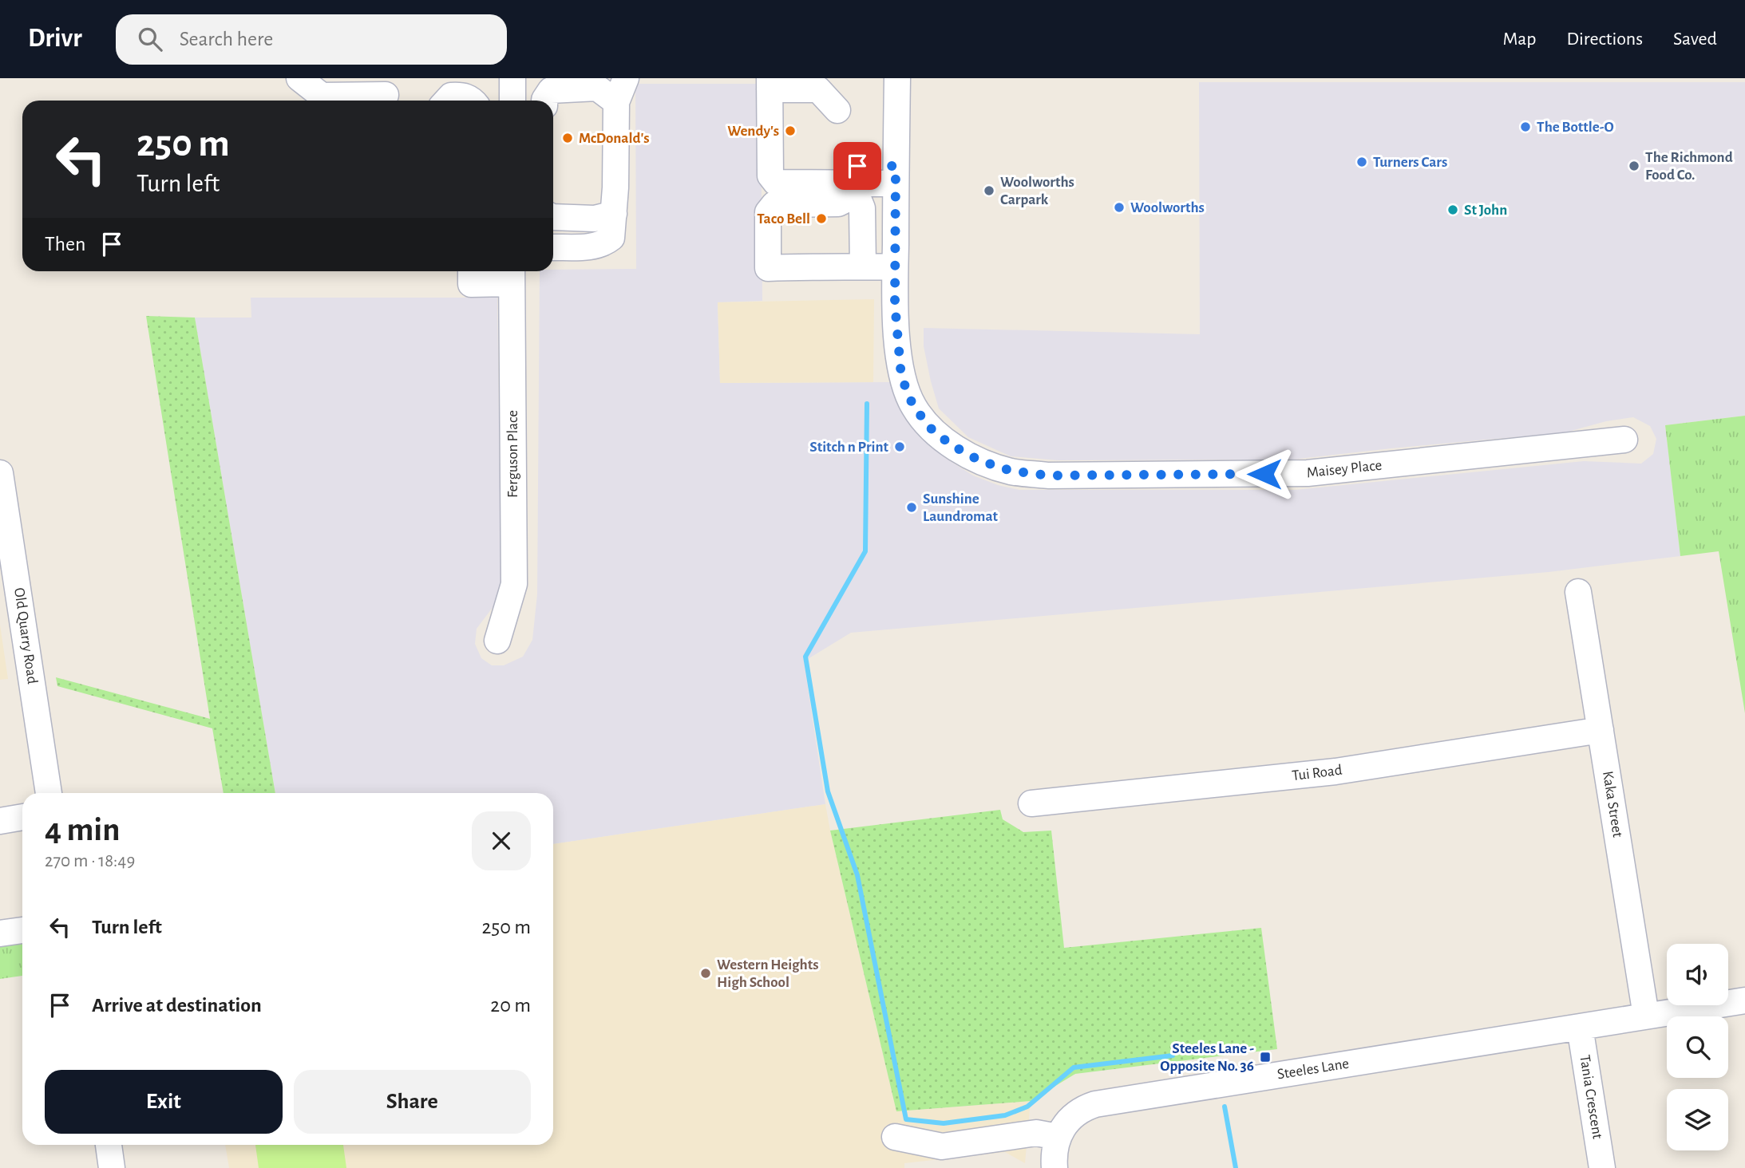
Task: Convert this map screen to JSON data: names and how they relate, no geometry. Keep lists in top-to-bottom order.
{
  "streets": {
    "street": [
      "Ferguson Place",
      "Maisey Place",
      "Old Quarry Road",
      "Tui Road",
      "Kaka Street",
      "Steeles Lane",
      "Tania Crescent"
    ]
  },
  "crossings": [
    ["Tui Road", "Kaka Street"],
    ["Kaka Street", "Steeles Lane"],
    ["Steeles Lane", "Tania Crescent"]
  ],
  "places": {
    "other": [
      "The Bottle-O",
      "Wendy's",
      "McDonald's",
      "Turners Cars",
      "The Richmond Food Co.",
      "Woolworths Carpark",
      "Woolworths",
      "St John",
      "Taco Bell",
      "Stitch n Print",
      "Sunshine Laundromat",
      "Western Heights High School"
    ],
    "transit": ["Steeles Lane - Opposite No. 36"]
  },
  "page": {
    "header": "Drivr",
    "search": "Search here",
    "nav": ["Map", "Directions", "Saved"],
    "turn": ["250 m", "Turn left"],
    "then": "Then",
    "heading": ["4 min", "270 m · 18:49"],
    "list": [
      {
        "name": "Turn left",
        "value": "250 m"
      },
      {
        "name": "Arrive at destination",
        "value": "20 m"
      }
    ],
    "buttons": ["Exit", "Share"]
  }
}
